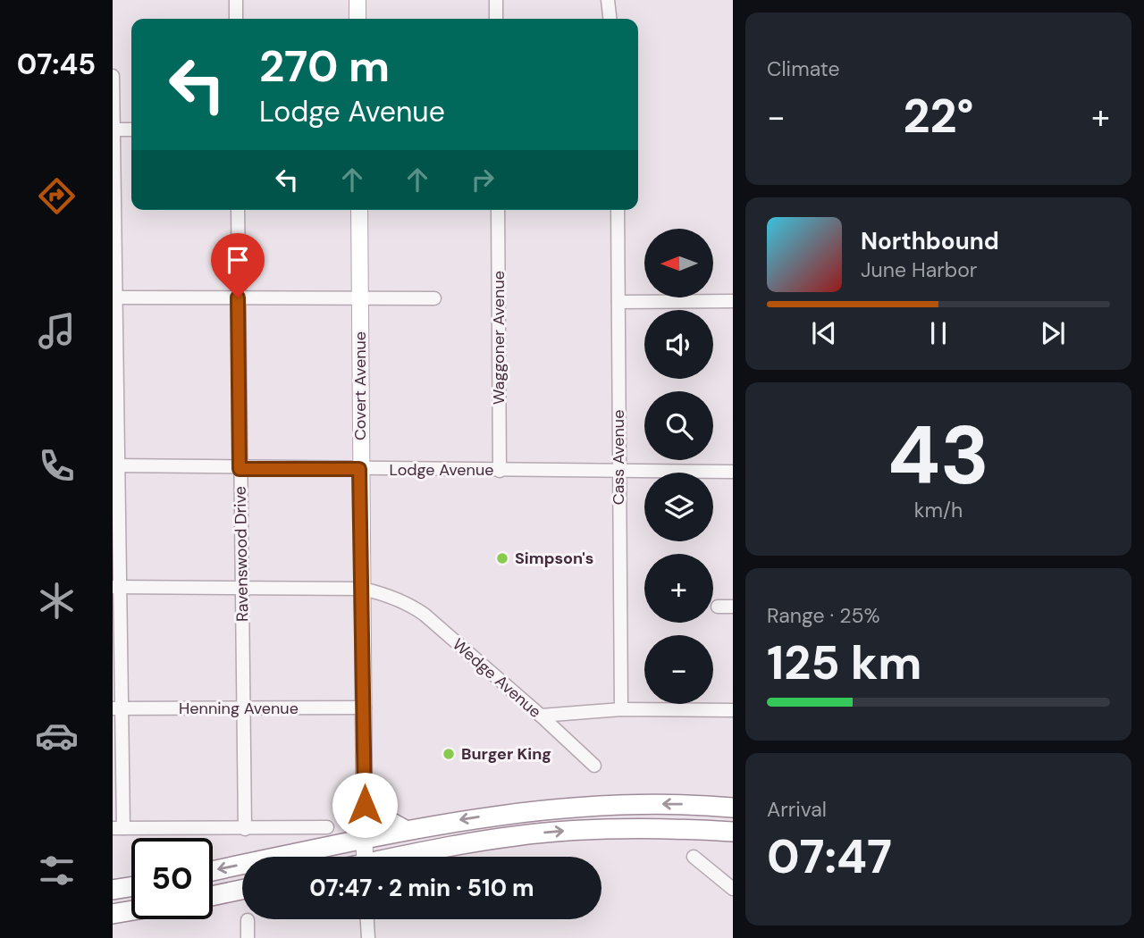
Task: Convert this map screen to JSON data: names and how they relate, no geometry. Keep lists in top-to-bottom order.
{
  "streets": {
    "main road": ["Covert Avenue"],
    "street": [
      "Waggoner Avenue",
      "Cass Avenue",
      "Lodge Avenue",
      "Ravenswood Drive",
      "Wedge Avenue",
      "Henning Avenue"
    ]
  },
  "crossings": [
    ["Waggoner Avenue", "Lodge Avenue"],
    ["Covert Avenue", "Lodge Avenue"],
    ["Covert Avenue", "Wedge Avenue"],
    ["Covert Avenue", "Henning Avenue"],
    ["Cass Avenue", "Lodge Avenue"],
    ["Lodge Avenue", "Ravenswood Drive"],
    ["Ravenswood Drive", "Wedge Avenue"],
    ["Ravenswood Drive", "Henning Avenue"]
  ],
  "places": ["Simpson's", "Burger King"],
  "north": "left",
  "page": {
    "tabs": "07:45",
    "tile": [
      "Climate",
      ["43", "km/h"],
      ["Range · 25%", "125 km"],
      ["Arrival", "07:47"]
    ],
    "turn": ["270 m", "Lodge Avenue"],
    "heat": ["−", "22°", "+"],
    "song": ["Northbound", "June Harbor"],
    "map_buttons": ["+", "−"],
    "limit": "50",
    "trip": "07:47 · 2 min · 510 m"
  }
}
